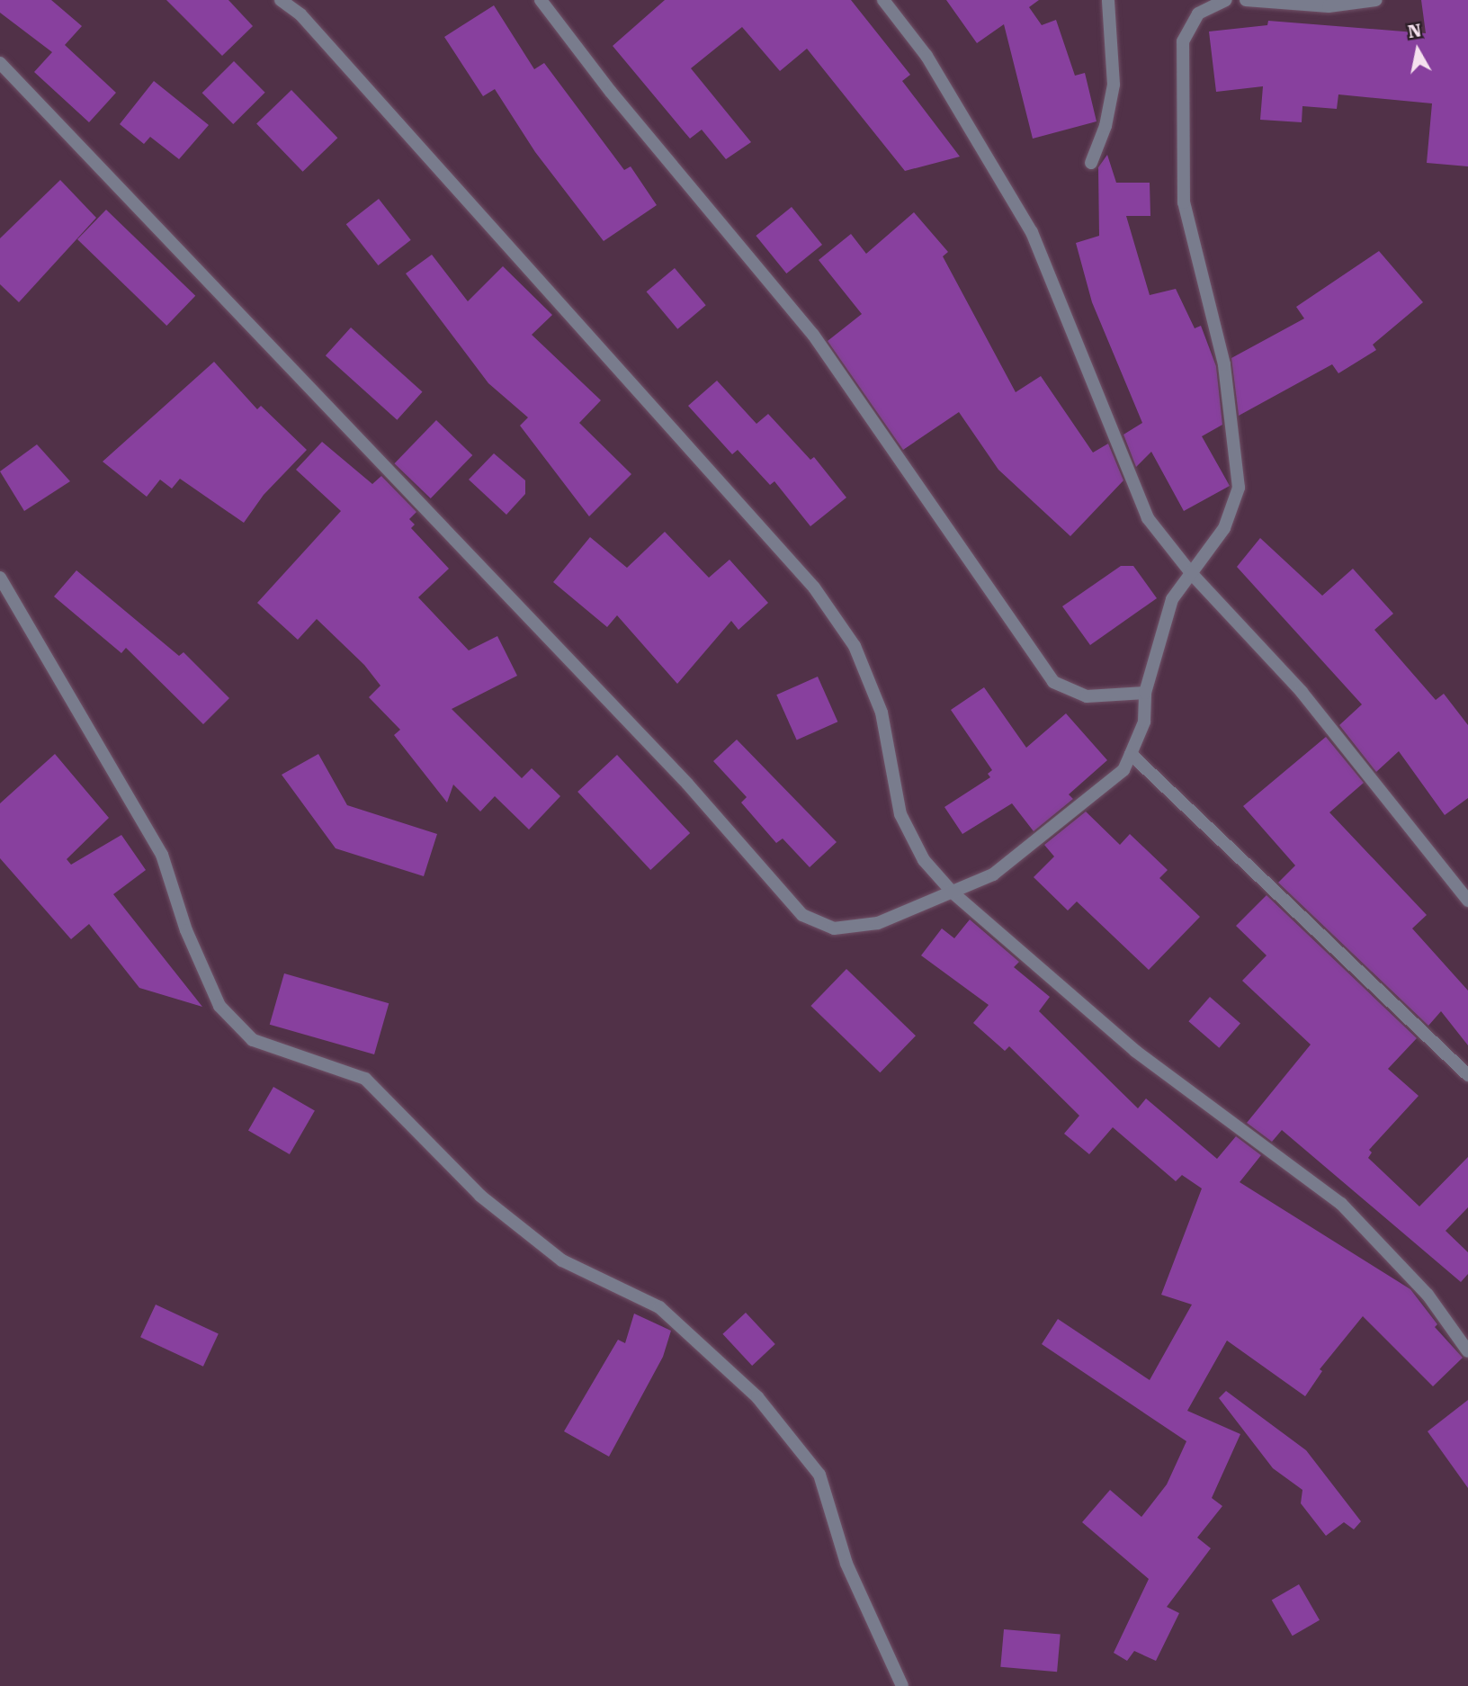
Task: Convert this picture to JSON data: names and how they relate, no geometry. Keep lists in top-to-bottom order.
{
  "north": "top"
}
